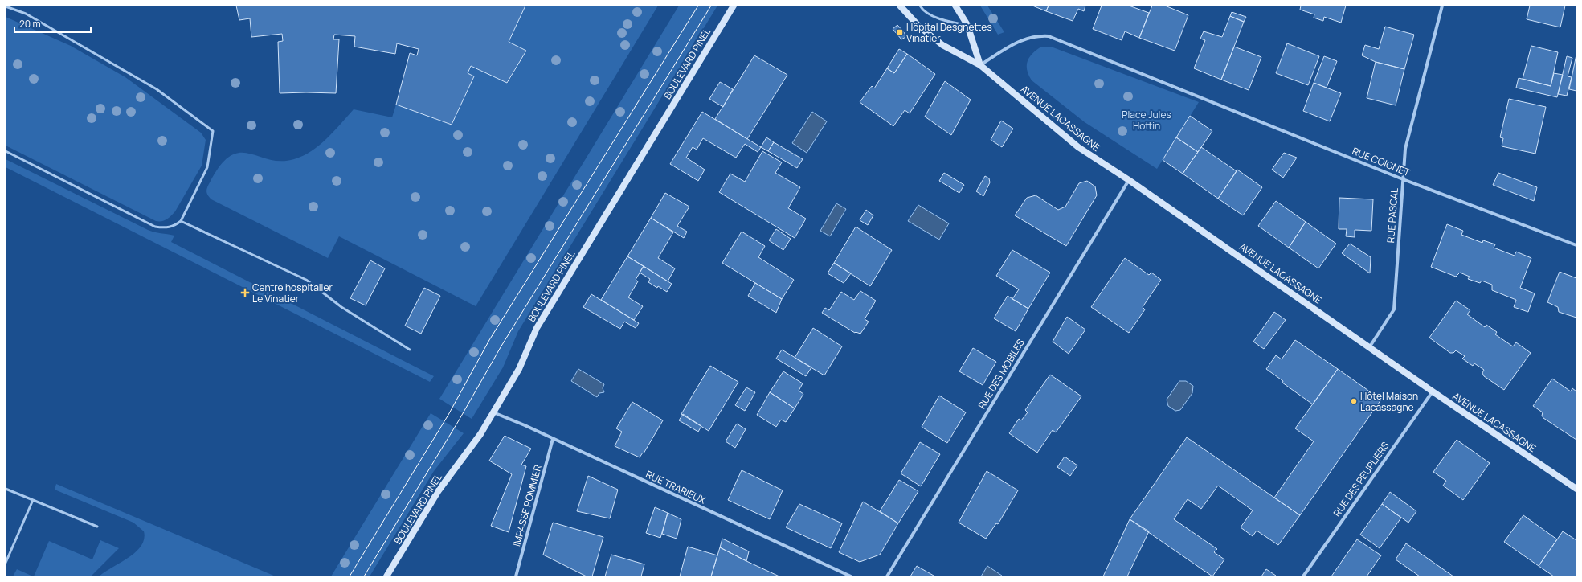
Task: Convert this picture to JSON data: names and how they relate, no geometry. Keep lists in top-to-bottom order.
{
  "streets": {
    "main road": ["BOULEVARD PINEL", "AVENUE LACASSAGNE"],
    "street": [
      "RUE COIGNET",
      "RUE PASCAL",
      "RUE DES MOBILES",
      "RUE DES PEUPLIERS",
      "RUE TRARIEUX",
      "IMPASSE POMMIER"
    ]
  },
  "crossings": [
    ["BOULEVARD PINEL", "RUE TRARIEUX"],
    ["AVENUE LACASSAGNE", "RUE COIGNET"],
    ["AVENUE LACASSAGNE", "RUE PASCAL"],
    ["AVENUE LACASSAGNE", "RUE DES MOBILES"],
    ["AVENUE LACASSAGNE", "RUE DES PEUPLIERS"],
    ["RUE COIGNET", "RUE PASCAL"],
    ["RUE TRARIEUX", "IMPASSE POMMIER"]
  ],
  "parks": ["Place Jules Hottin"],
  "places": {
    "transit": ["Hôpital Desgnettes Vinatier"],
    "health": ["Centre hospitalier Le Vinatier"],
    "other": ["Hôtel Maison Lacassagne"]
  },
  "scale_bar": "20 m"
}
